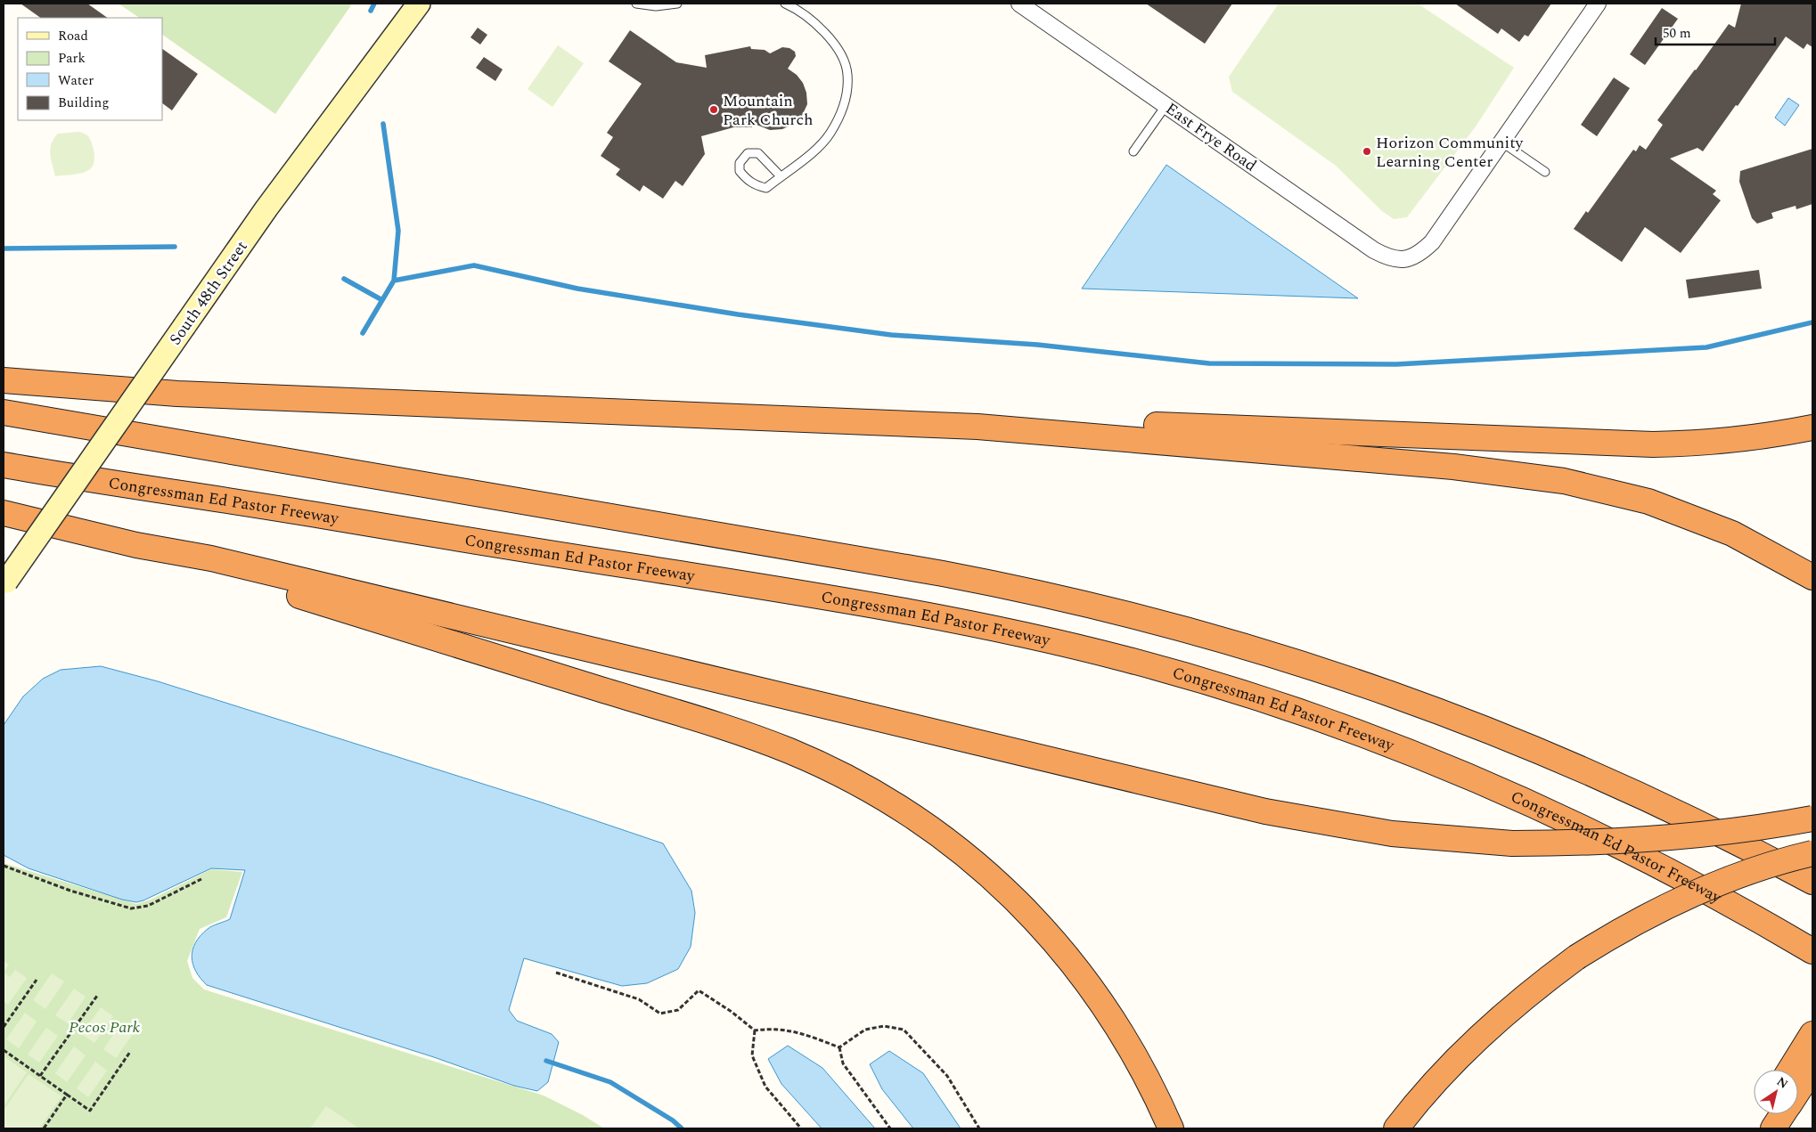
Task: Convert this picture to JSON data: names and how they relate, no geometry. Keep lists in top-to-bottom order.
{
  "streets": {
    "highway": ["Congressman Ed Pastor Freeway"],
    "street": ["East Frye Road", "South 48th Street"]
  },
  "parks": ["Pecos Park"],
  "places": ["Mountain Park Church", "Horizon Community Learning Center"],
  "legend": [
    "Road",
    "Park",
    "Water",
    "Building"
  ],
  "scale_bar": "50 m",
  "north": "top right"
}
